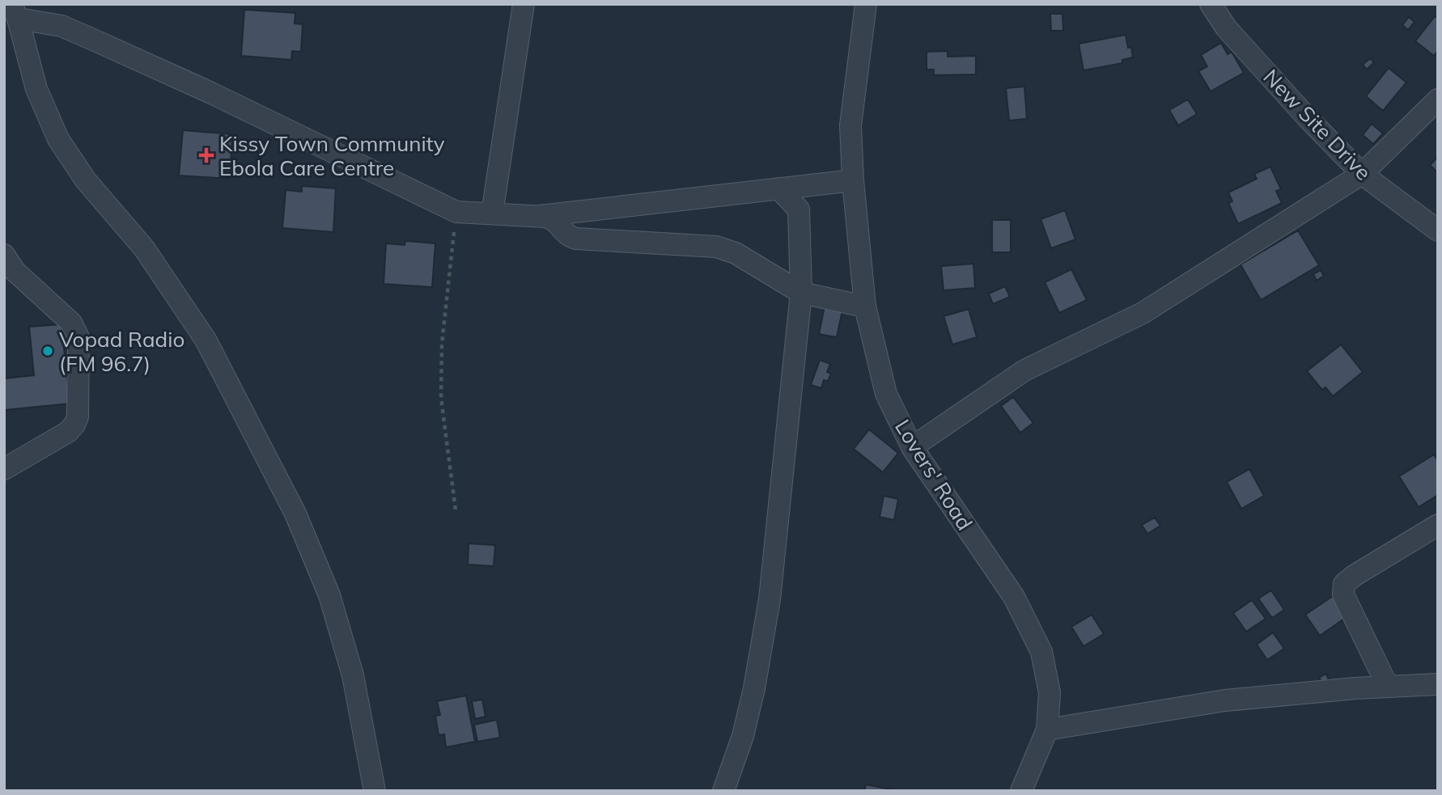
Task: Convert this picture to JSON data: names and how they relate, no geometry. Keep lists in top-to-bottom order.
{
  "streets": {
    "street": ["New Site Drive", "Lovers' Road"]
  },
  "places": {
    "health": ["Kissy Town Community Ebola Care Centre"],
    "other": ["Vopad Radio (FM 96.7)"]
  }
}
